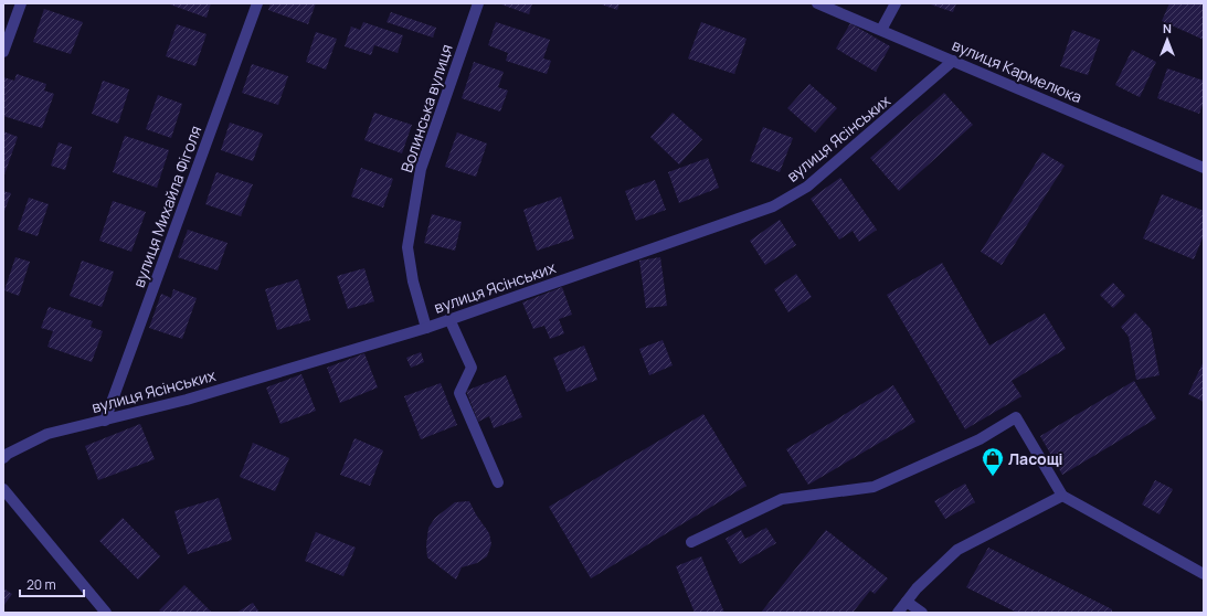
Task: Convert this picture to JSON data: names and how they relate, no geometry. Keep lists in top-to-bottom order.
{
  "streets": {
    "street": [
      "вулиця Кармелюка",
      "Волинська вулиця",
      "вулиця Ясінських",
      "вулиця Михайла Фіголя"
    ]
  },
  "crossings": [
    ["вулиця Кармелюка", "вулиця Ясінських"],
    ["Волинська вулиця", "вулиця Ясінських"],
    ["вулиця Ясінських", "вулиця Михайла Фіголя"]
  ],
  "places": {
    "shop": ["Ласощі"]
  },
  "scale_bar": "20 m",
  "north": "top"
}
